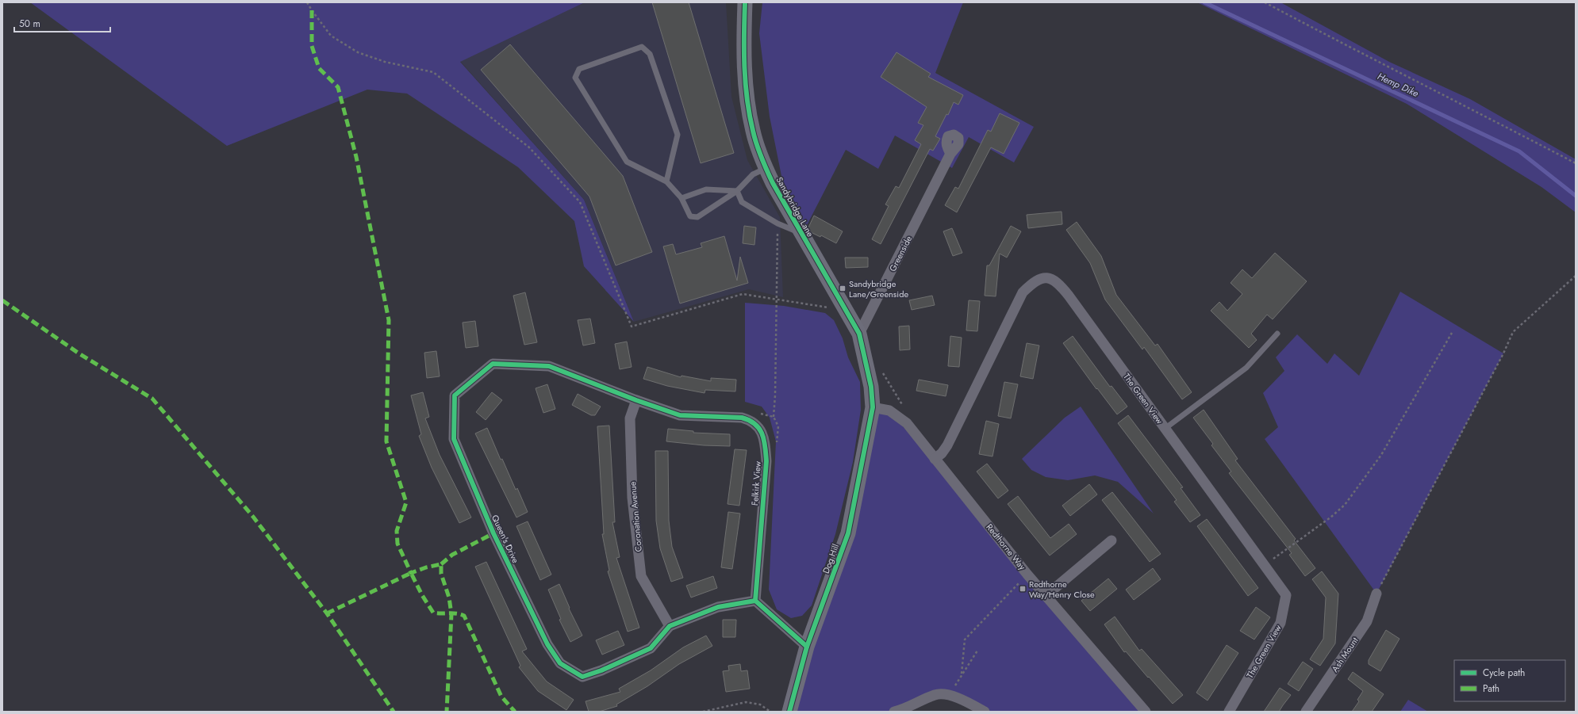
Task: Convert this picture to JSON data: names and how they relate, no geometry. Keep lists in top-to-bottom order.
{
  "streets": {
    "street": [
      "Sandybridge Lane",
      "Greenside",
      "The Green View",
      "Felkirk View",
      "Coronation Avenue",
      "Queen's Drive",
      "Redthorne Way",
      "Dog Hill",
      "Ash Mount"
    ]
  },
  "crossings": [
    ["Sandybridge Lane", "Greenside"],
    ["Sandybridge Lane", "Redthorne Way"],
    ["Sandybridge Lane", "Dog Hill"],
    ["The Green View", "Redthorne Way"],
    ["Felkirk View", "Coronation Avenue"],
    ["Felkirk View", "Queen's Drive"],
    ["Coronation Avenue", "Queen's Drive"],
    ["Redthorne Way", "Dog Hill"]
  ],
  "water": ["Hemp Dike"],
  "places": {
    "transit": ["Sandybridge Lane/Greenside", "Redthorne Way/Henry Close"]
  },
  "legend": ["Cycle path", "Path"],
  "scale_bar": "50 m"
}
